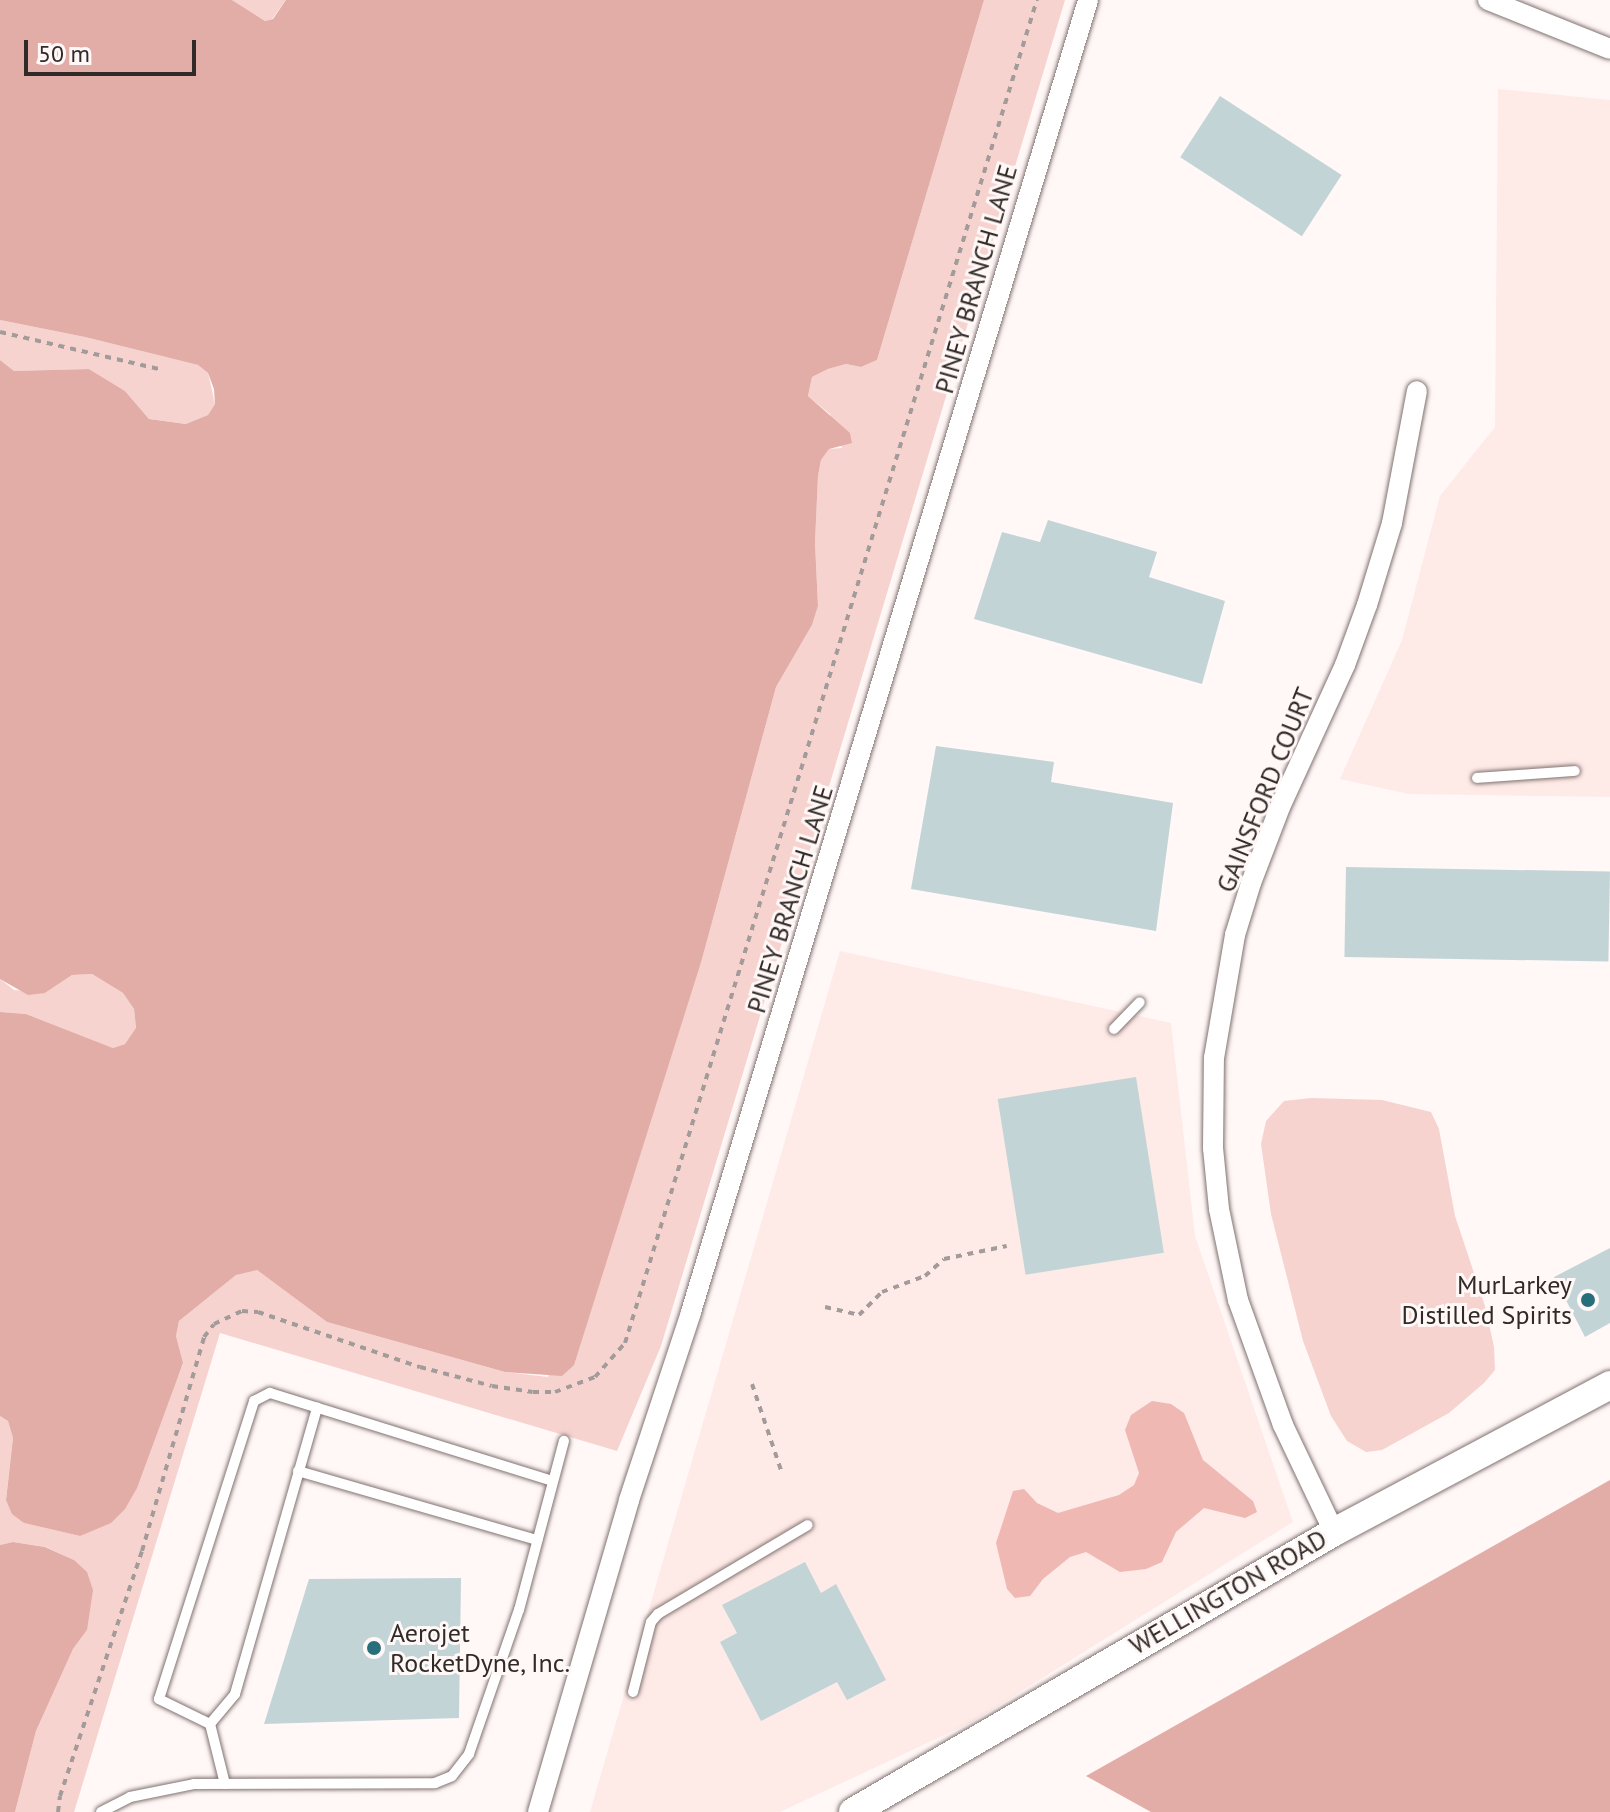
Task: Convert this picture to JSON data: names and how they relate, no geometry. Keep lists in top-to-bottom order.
{
  "streets": {
    "main road": ["WELLINGTON ROAD"],
    "street": ["PINEY BRANCH LANE", "GAINSFORD COURT"]
  },
  "crossings": [
    ["GAINSFORD COURT", "WELLINGTON ROAD"]
  ],
  "places": ["MurLarkey Distilled Spirits", "Aerojet RocketDyne, Inc."],
  "scale_bar": "50 m"
}
